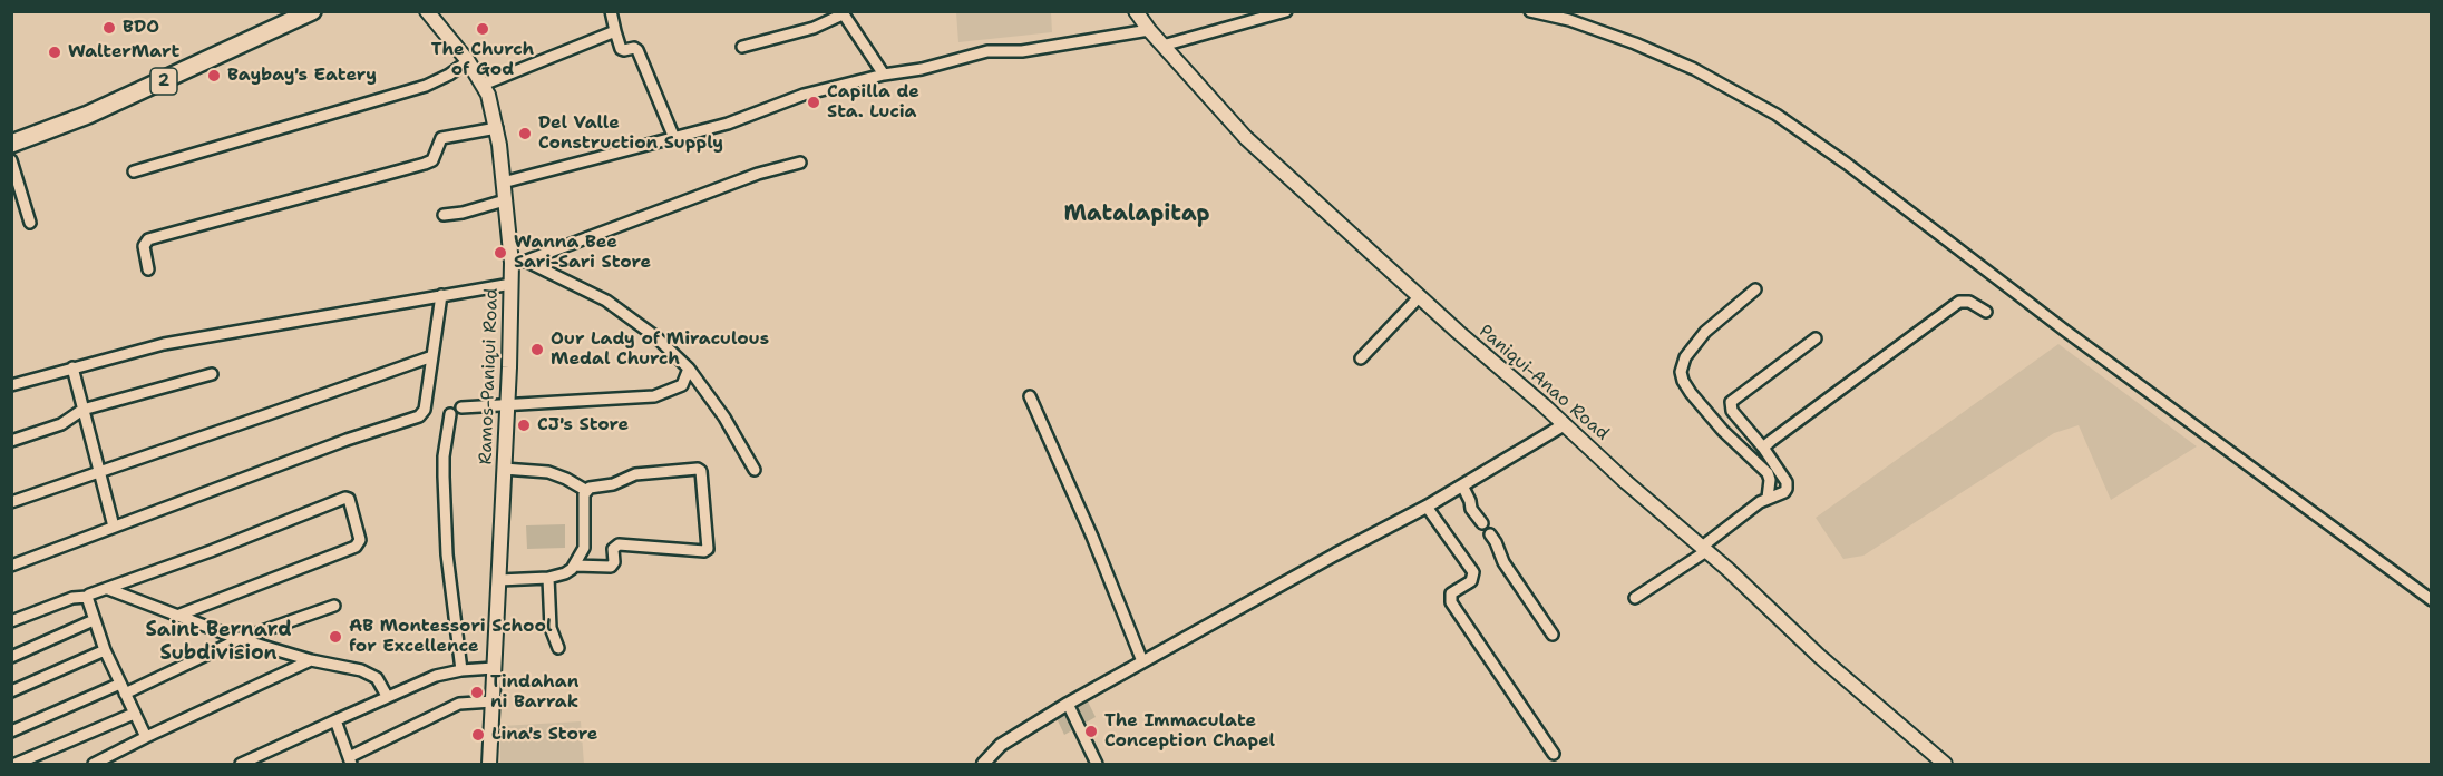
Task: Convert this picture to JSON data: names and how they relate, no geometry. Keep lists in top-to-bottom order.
{
  "streets": {
    "highway": ["2"],
    "main road": ["Ramos-Paniqui Road", "Paniqui-Anao Road"]
  },
  "districts": ["Matalapitap", "Saint Bernard Subdivision"],
  "places": [
    "BDO",
    "The Church of God",
    "WalterMart",
    "Baybay's Eatery",
    "Capilla de Sta. Lucia",
    "Del Valle Construction Supply",
    "Wanna Bee Sari-Sari Store",
    "Our Lady of Miraculous Medal Church",
    "CJ's Store",
    "AB Montessori School for Excellence",
    "Tindahan ni Barrak",
    "The Immaculate Conception Chapel",
    "Lina's Store"
  ]
}
